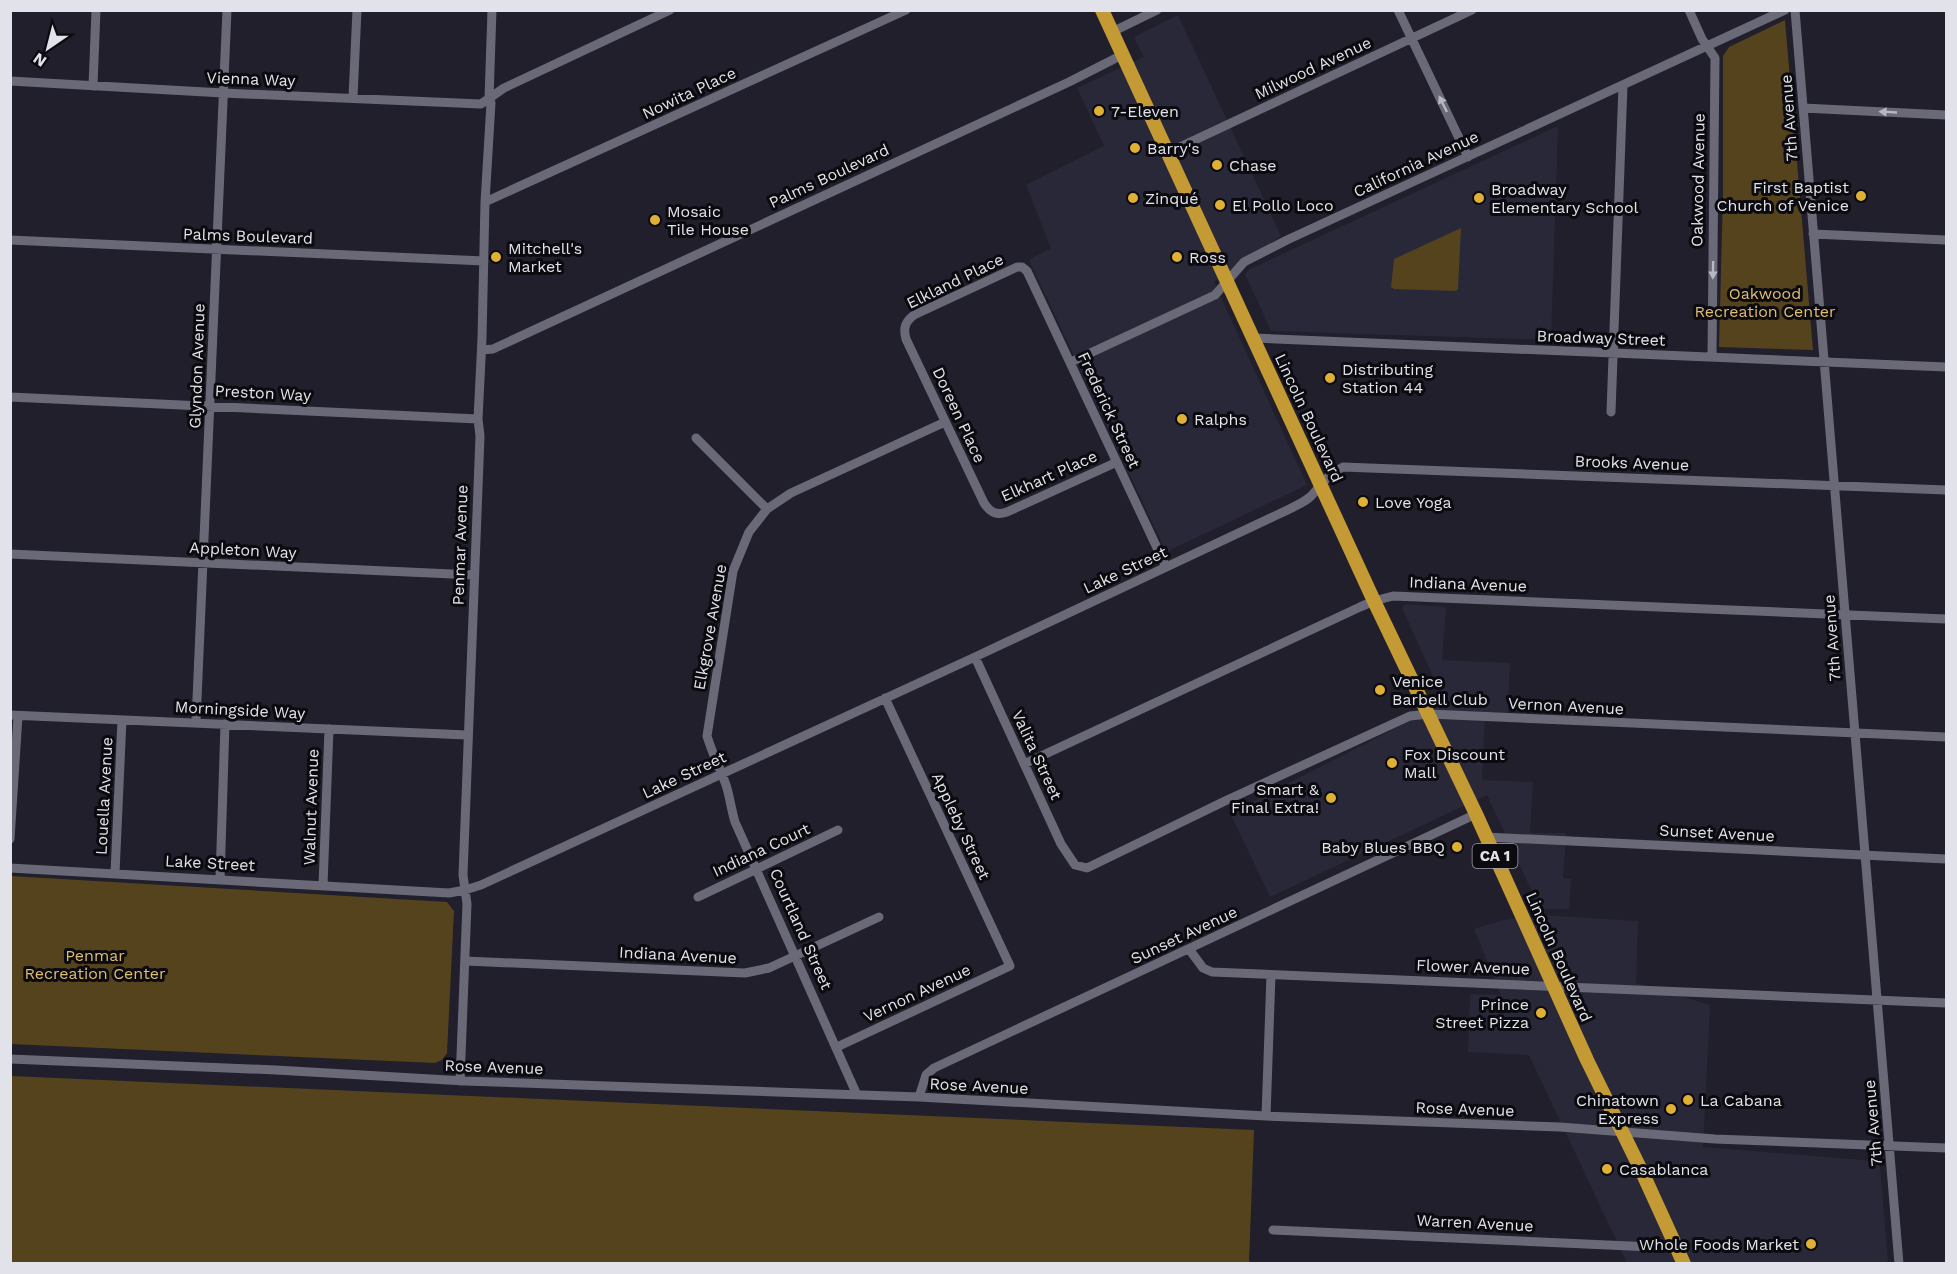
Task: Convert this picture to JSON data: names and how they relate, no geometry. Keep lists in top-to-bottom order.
{
  "streets": {
    "highway": ["Lincoln Boulevard", "CA 1"],
    "street": [
      "Milwood Avenue",
      "Vienna Way",
      "Nowita Place",
      "7th Avenue",
      "California Avenue",
      "Palms Boulevard",
      "Oakwood Avenue",
      "Elkland Place",
      "Broadway Street",
      "Glyndon Avenue",
      "Preston Way",
      "Frederick Street",
      "Doreen Place",
      "Brooks Avenue",
      "Elkhart Place",
      "Penmar Avenue",
      "Appleton Way",
      "Lake Street",
      "Indiana Avenue",
      "Elkgrove Avenue",
      "Vernon Avenue",
      "Morningside Way",
      "Valita Street",
      "Louella Avenue",
      "Walnut Avenue",
      "Appleby Street",
      "Sunset Avenue",
      "Indiana Court",
      "Courtland Street",
      "Flower Avenue",
      "Rose Avenue",
      "Warren Avenue"
    ]
  },
  "crossings": [
    ["Milwood Avenue", "Lincoln Boulevard"],
    ["Vienna Way", "Glyndon Avenue"],
    ["Vienna Way", "Penmar Avenue"],
    ["Nowita Place", "Penmar Avenue"],
    ["7th Avenue", "Broadway Street"],
    ["7th Avenue", "Brooks Avenue"],
    ["7th Avenue", "Indiana Avenue"],
    ["7th Avenue", "Vernon Avenue"],
    ["7th Avenue", "Sunset Avenue"],
    ["7th Avenue", "Flower Avenue"],
    ["7th Avenue", "Rose Avenue"],
    ["California Avenue", "Oakwood Avenue"],
    ["California Avenue", "Frederick Street"],
    ["California Avenue", "Lincoln Boulevard"],
    ["Palms Boulevard", "Glyndon Avenue"],
    ["Palms Boulevard", "Lincoln Boulevard"],
    ["Palms Boulevard", "Penmar Avenue"],
    ["Oakwood Avenue", "Broadway Street"],
    ["Elkland Place", "Frederick Street"],
    ["Elkland Place", "Doreen Place"],
    ["Broadway Street", "Lincoln Boulevard"],
    ["Glyndon Avenue", "Preston Way"],
    ["Glyndon Avenue", "Appleton Way"],
    ["Glyndon Avenue", "Morningside Way"],
    ["Preston Way", "Penmar Avenue"],
    ["Frederick Street", "Elkhart Place"],
    ["Frederick Street", "Lake Street"],
    ["Doreen Place", "Elkhart Place"],
    ["Doreen Place", "Elkgrove Avenue"],
    ["Lincoln Boulevard", "Brooks Avenue"],
    ["Lincoln Boulevard", "Lake Street"],
    ["Lincoln Boulevard", "Indiana Avenue"],
    ["Lincoln Boulevard", "Vernon Avenue"],
    ["Lincoln Boulevard", "Sunset Avenue"],
    ["Lincoln Boulevard", "Flower Avenue"],
    ["Lincoln Boulevard", "Rose Avenue"],
    ["Lincoln Boulevard", "Warren Avenue"],
    ["Brooks Avenue", "Lake Street"],
    ["Penmar Avenue", "Appleton Way"],
    ["Penmar Avenue", "Lake Street"],
    ["Penmar Avenue", "Indiana Avenue"],
    ["Penmar Avenue", "Morningside Way"],
    ["Penmar Avenue", "Rose Avenue"],
    ["Lake Street", "Elkgrove Avenue"],
    ["Lake Street", "Valita Street"],
    ["Lake Street", "Louella Avenue"],
    ["Lake Street", "Walnut Avenue"],
    ["Lake Street", "Appleby Street"],
    ["Lake Street", "Courtland Street"],
    ["Indiana Avenue", "Valita Street"],
    ["Indiana Avenue", "Courtland Street"],
    ["Elkgrove Avenue", "Courtland Street"],
    ["Vernon Avenue", "Valita Street"],
    ["Vernon Avenue", "Appleby Street"],
    ["Vernon Avenue", "Courtland Street"],
    ["Morningside Way", "Louella Avenue"],
    ["Morningside Way", "Walnut Avenue"],
    ["Sunset Avenue", "Flower Avenue"],
    ["Sunset Avenue", "Rose Avenue"],
    ["Indiana Court", "Courtland Street"],
    ["Courtland Street", "Rose Avenue"]
  ],
  "one_way": ["Oakwood Avenue"],
  "parks": ["Oakwood Recreation Center", "Penmar Recreation Center"],
  "places": [
    "7-Eleven",
    "Barry's",
    "Chase",
    "First Baptist Church of Venice",
    "Zinqué",
    "Broadway Elementary School",
    "El Pollo Loco",
    "Mosaic Tile House",
    "Mitchell's Market",
    "Ross",
    "Distributing Station 44",
    "Ralphs",
    "Love Yoga",
    "Venice Barbell Club",
    "Fox Discount Mall",
    "Smart & Final Extra!",
    "Baby Blues BBQ",
    "Prince Street Pizza",
    "La Cabana",
    "Chinatown Express",
    "Casablanca",
    "Whole Foods Market"
  ],
  "north": "bottom left"
}
